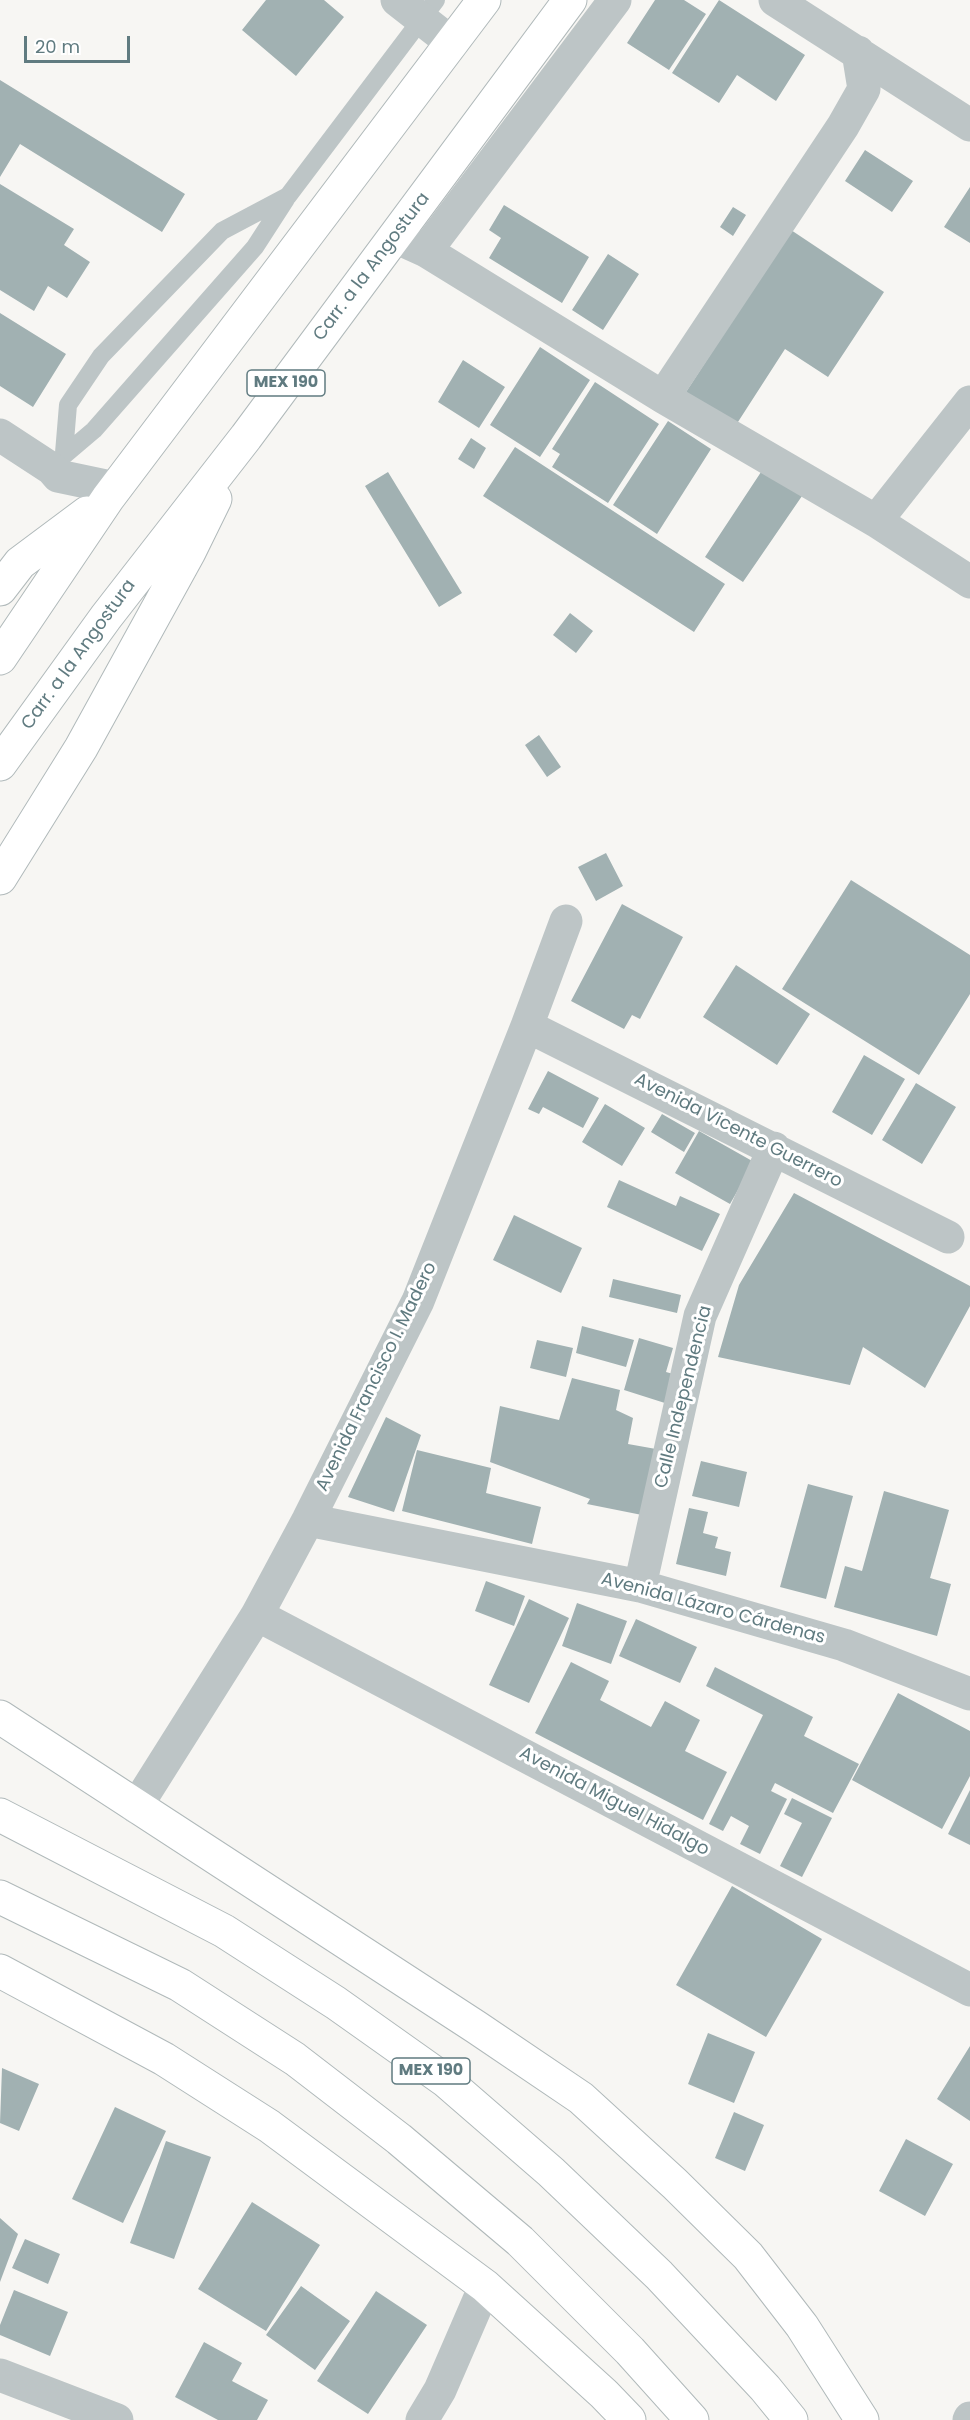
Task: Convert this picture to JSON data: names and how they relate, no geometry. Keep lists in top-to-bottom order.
{
  "streets": {
    "main road": ["Carr. a la Angostura", "MEX 190"],
    "street": [
      "Avenida Vicente Guerrero",
      "Avenida Francisco I. Madero",
      "Calle Independencia",
      "Avenida Lázaro Cárdenas",
      "Avenida Miguel Hidalgo"
    ]
  },
  "crossings": [
    ["Avenida Vicente Guerrero", "Avenida Francisco I. Madero"],
    ["Avenida Vicente Guerrero", "Calle Independencia"],
    ["Avenida Francisco I. Madero", "Avenida Lázaro Cárdenas"],
    ["Avenida Francisco I. Madero", "Avenida Miguel Hidalgo"],
    ["Calle Independencia", "Avenida Lázaro Cárdenas"]
  ],
  "scale_bar": "20 m"
}
